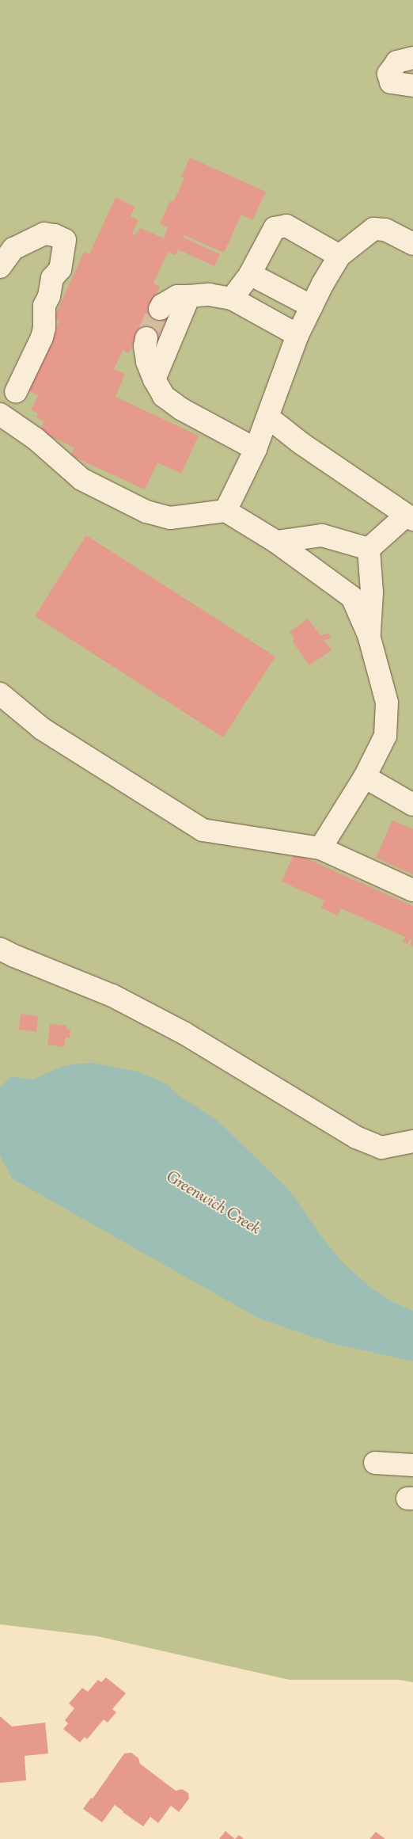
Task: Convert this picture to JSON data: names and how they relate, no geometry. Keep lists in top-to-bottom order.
{
  "water": ["Greenwich Creek"]
}
